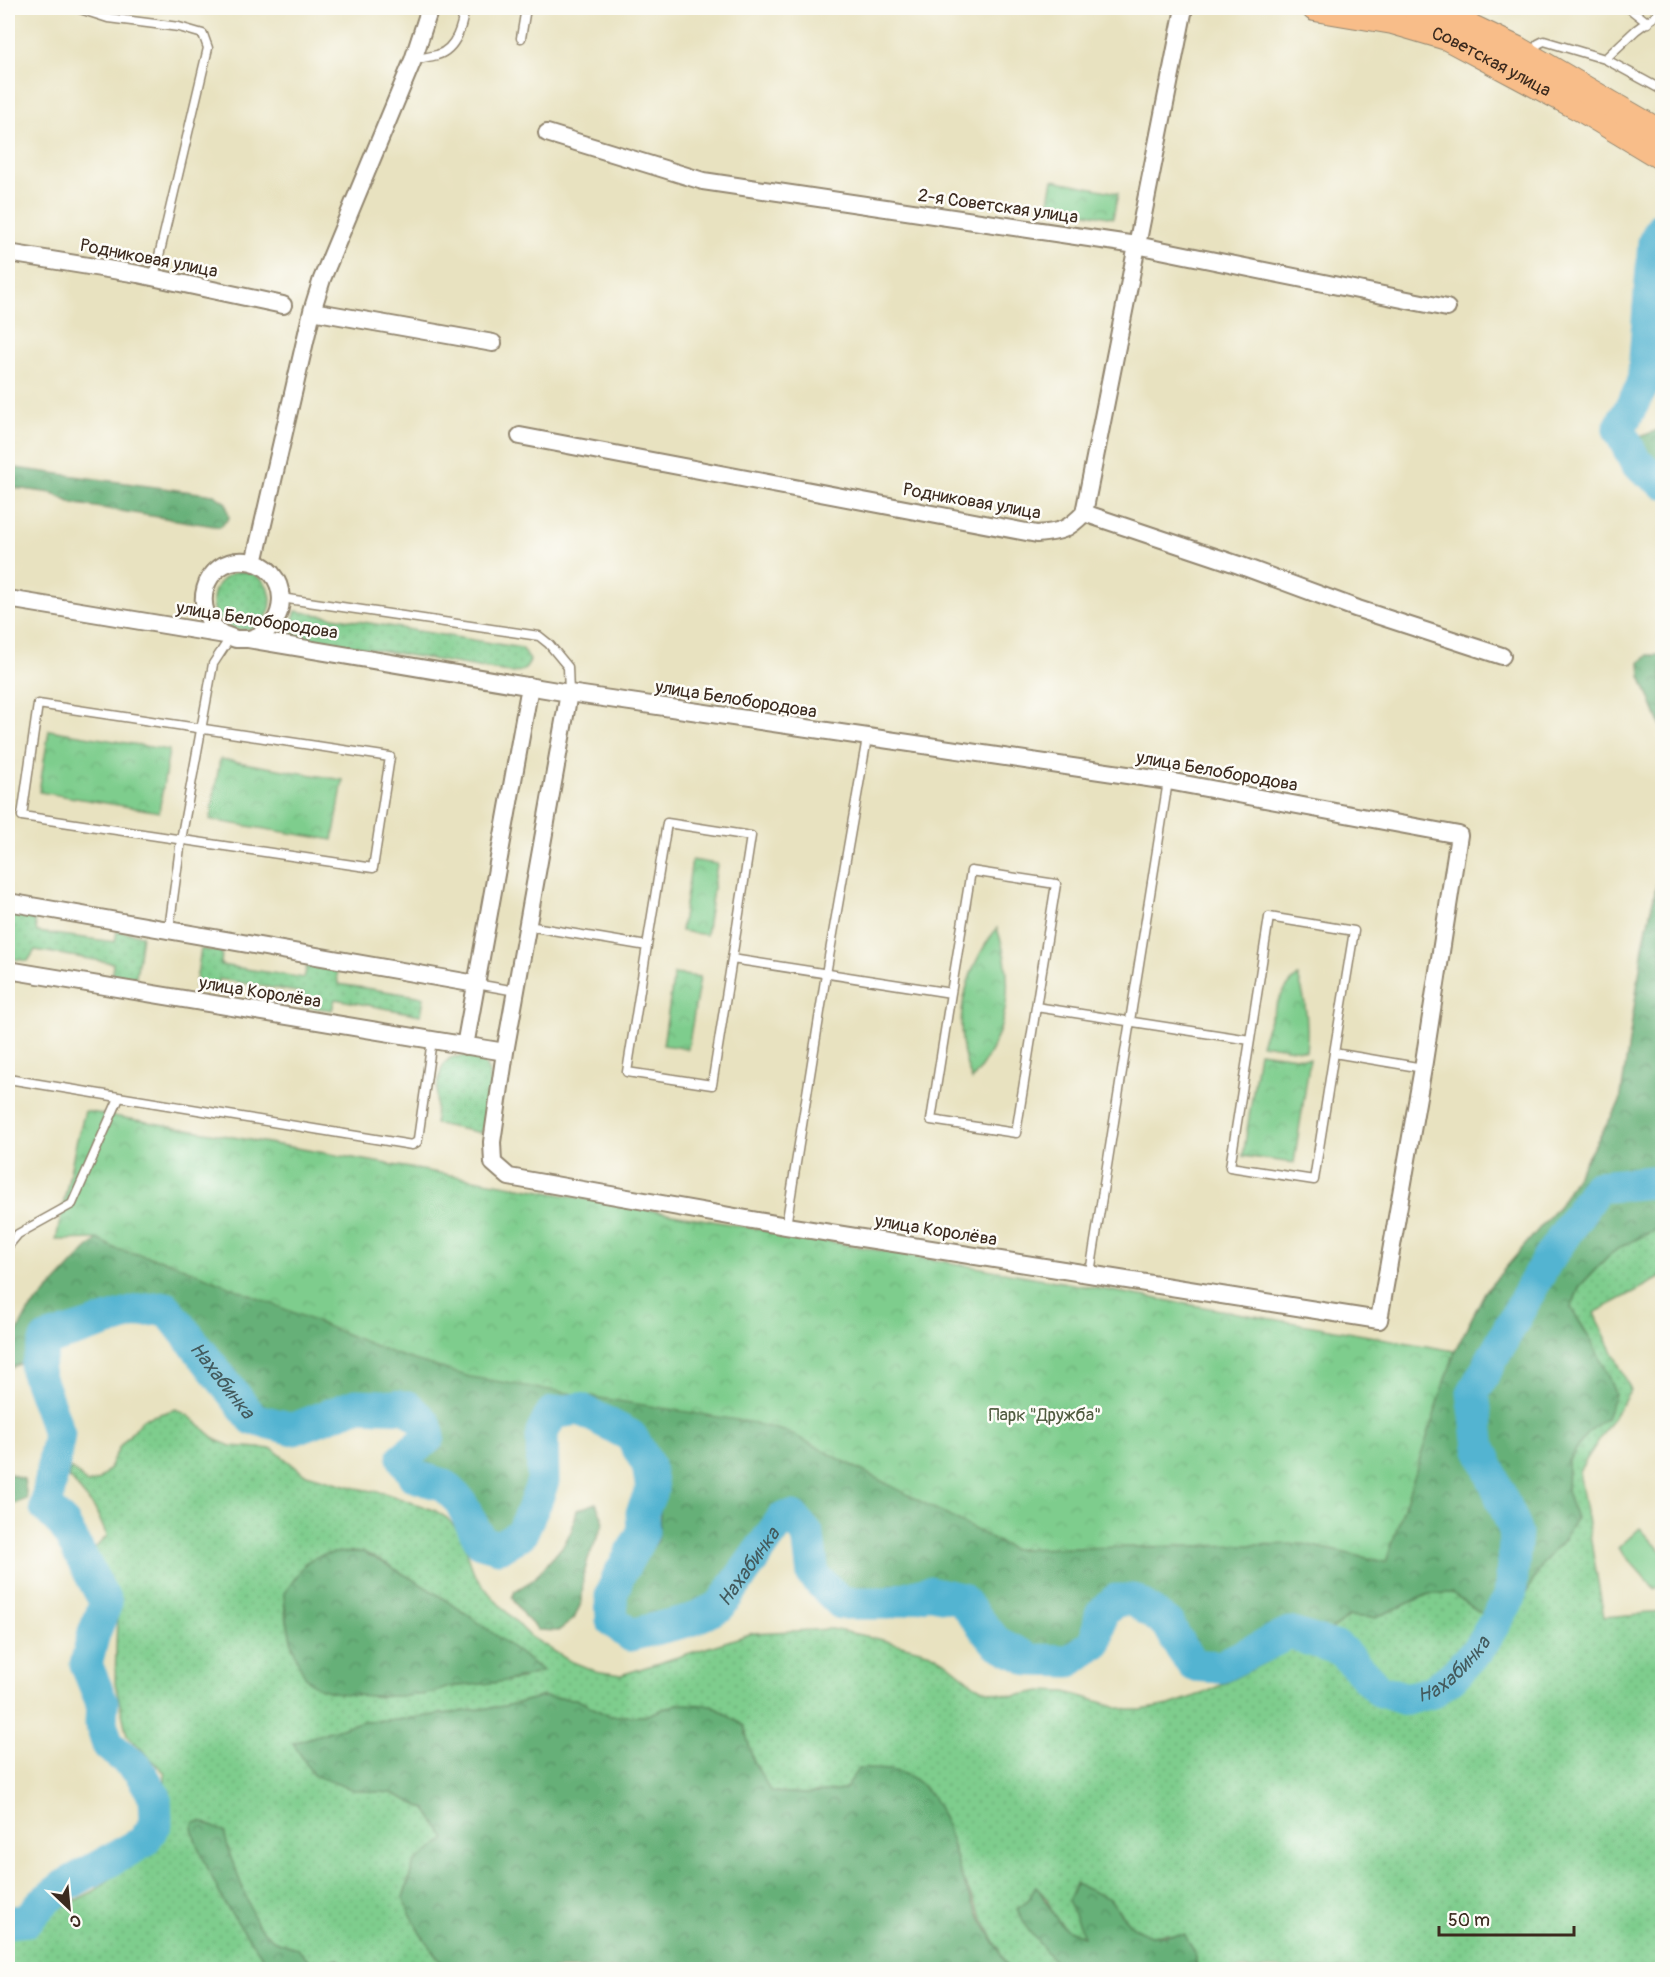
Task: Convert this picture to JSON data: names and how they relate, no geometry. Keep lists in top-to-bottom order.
{
  "streets": {
    "main road": ["Советская улица"],
    "street": [
      "2-я Советская улица",
      "Родниковая улица",
      "улица Белобородова",
      "улица Королёва"
    ]
  },
  "crossings": [
    ["улица Белобородова", "улица Королёва"]
  ],
  "water": ["Нахабинка"],
  "parks": ["Парк \"Дружба\""],
  "scale_bar": "50 m",
  "north": "bottom right"
}
